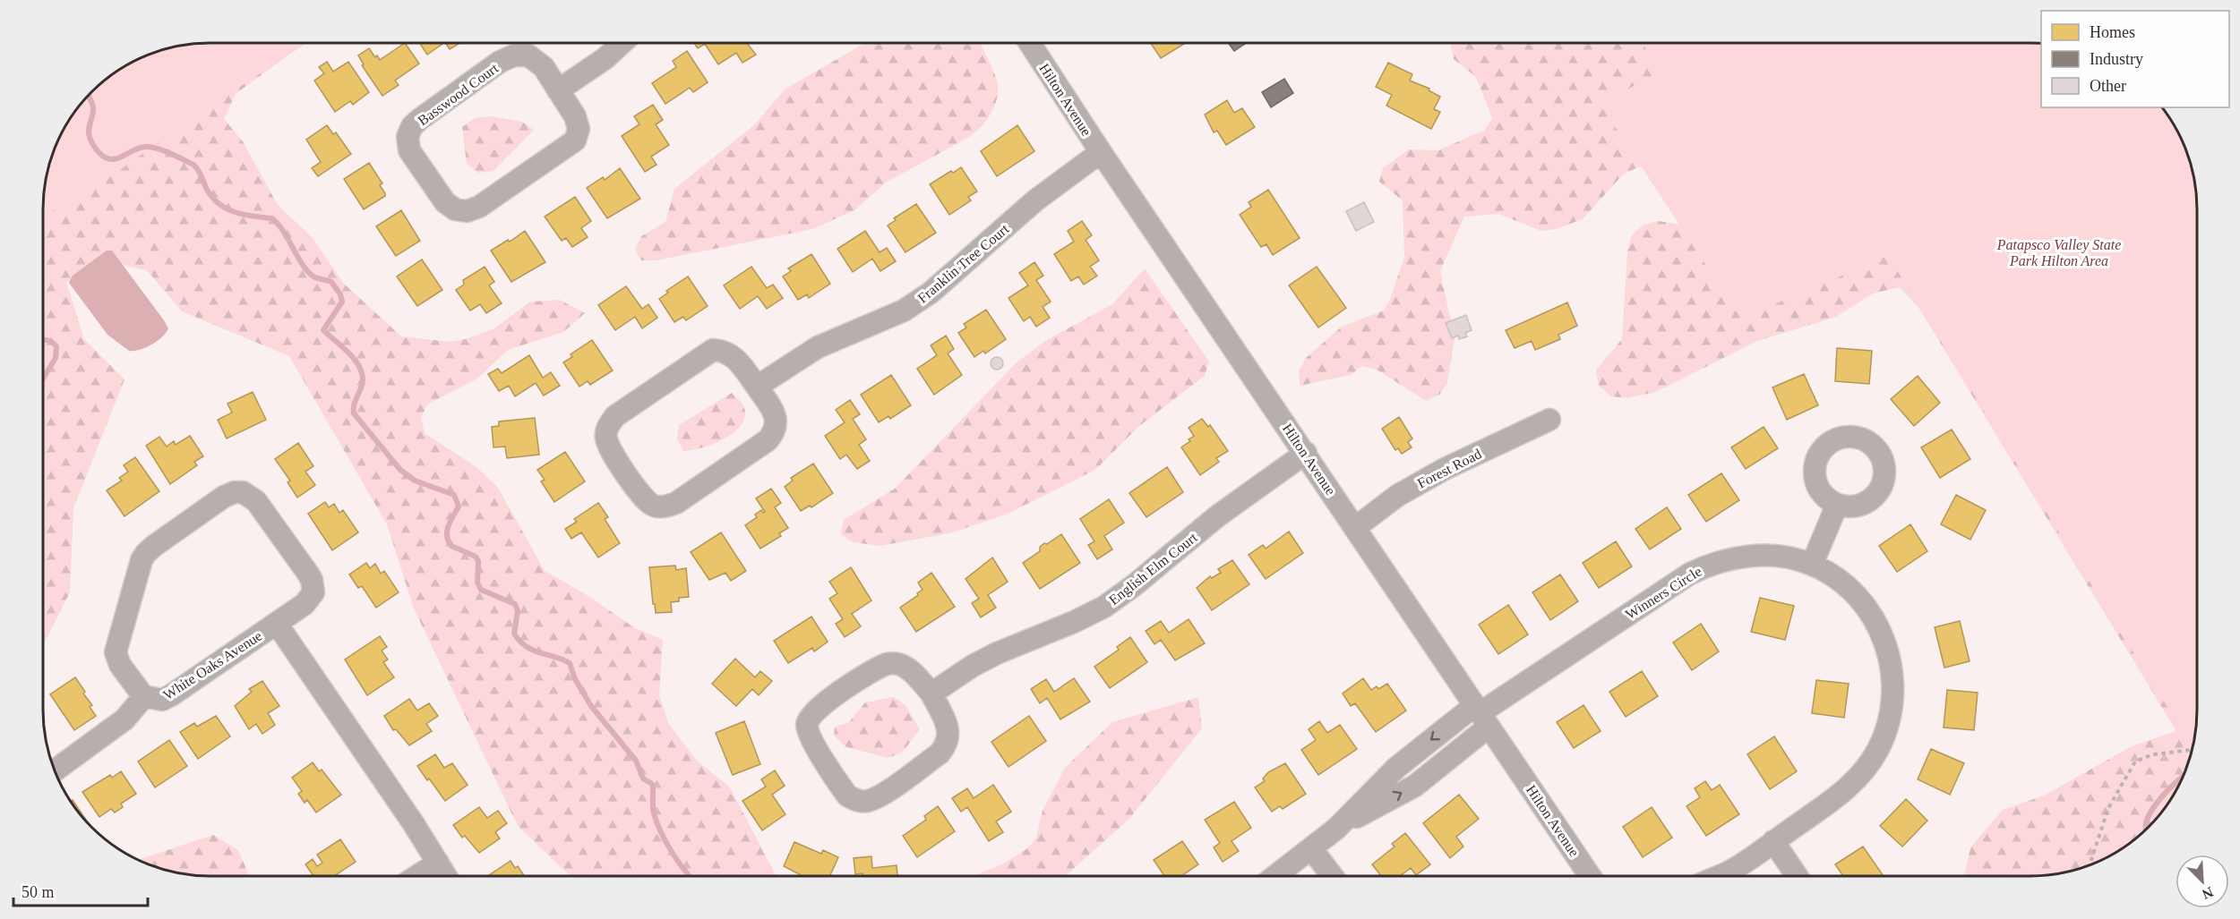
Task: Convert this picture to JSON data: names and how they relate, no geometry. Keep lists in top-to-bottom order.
{
  "streets": {
    "street": [
      "Basswood Court",
      "Hilton Avenue",
      "Franklin Tree Court",
      "Forest Road",
      "English Elm Court",
      "Winners Circle",
      "White Oaks Avenue"
    ]
  },
  "crossings": [
    ["Hilton Avenue", "Franklin Tree Court"],
    ["Hilton Avenue", "Forest Road"],
    ["Hilton Avenue", "English Elm Court"],
    ["Hilton Avenue", "Winners Circle"]
  ],
  "parks": ["Patapsco Valley State Park Hilton Area"],
  "legend": ["Homes", "Industry", "Other"],
  "scale_bar": "50 m",
  "north": "bottom right"
}
